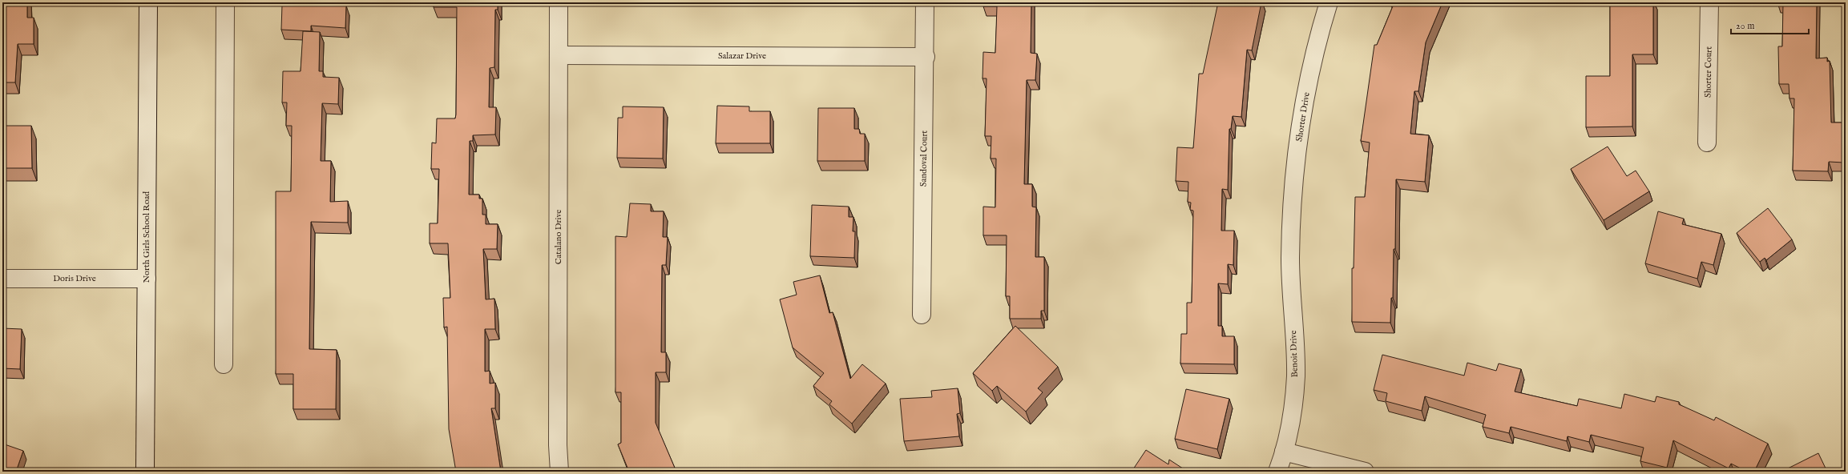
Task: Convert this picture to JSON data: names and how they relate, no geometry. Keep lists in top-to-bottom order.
{
  "streets": {
    "street": [
      "Salazar Drive",
      "Shorter Court",
      "Shorter Drive",
      "Sandoval Court",
      "North Girls School Road",
      "Catalano Drive",
      "Doris Drive",
      "Benoit Drive"
    ]
  },
  "crossings": [
    ["Salazar Drive", "Sandoval Court"],
    ["Salazar Drive", "Catalano Drive"],
    ["Shorter Drive", "Benoit Drive"],
    ["North Girls School Road", "Doris Drive"]
  ],
  "scale_bar": "20 m"
}
